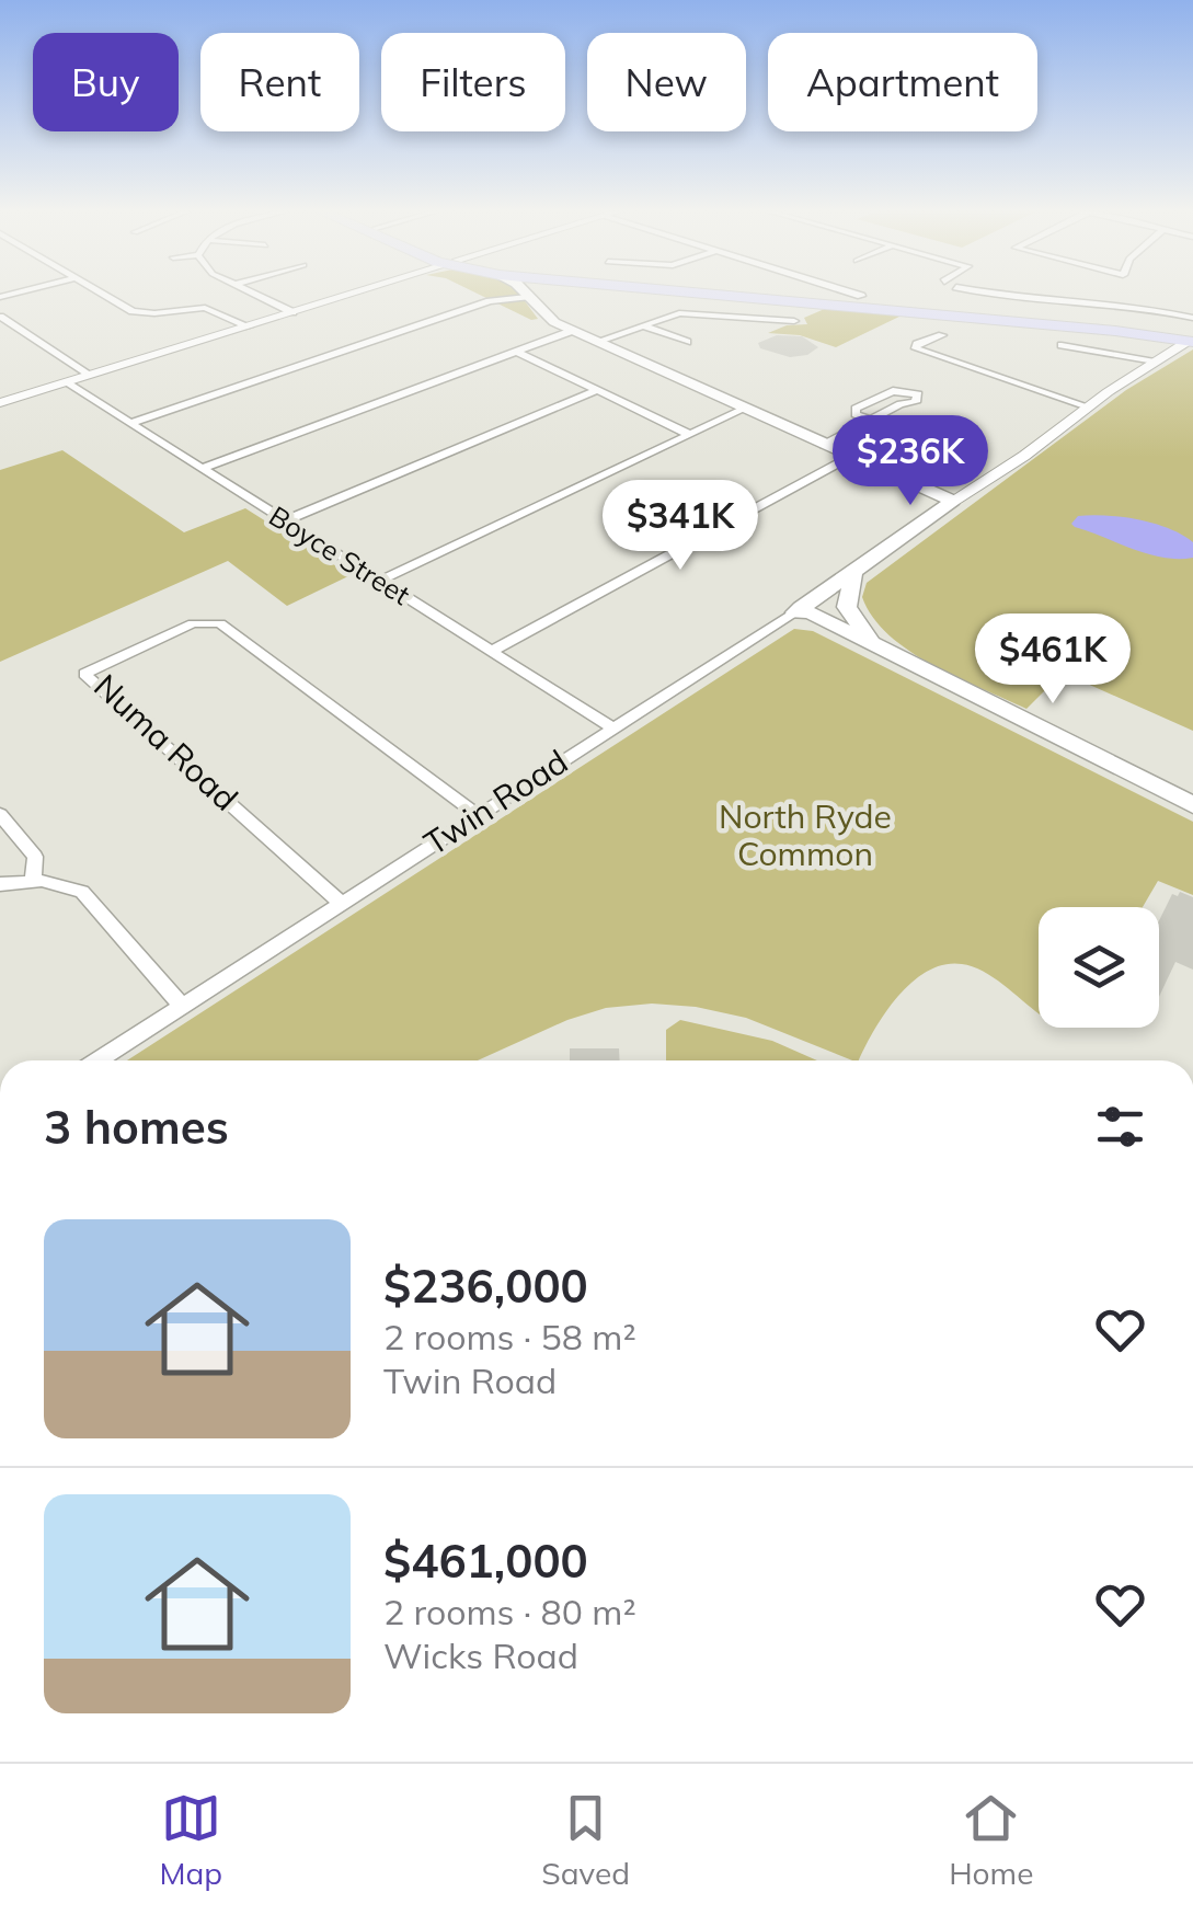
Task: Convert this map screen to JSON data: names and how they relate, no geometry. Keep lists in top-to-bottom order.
{
  "streets": {
    "main road": ["Twin Road"],
    "street": ["Boyce Street", "Numa Road"]
  },
  "crossings": [
    ["Boyce Street", "Twin Road"],
    ["Numa Road", "Twin Road"]
  ],
  "parks": ["North Ryde Common"],
  "page": {
    "chip": [
      "Buy",
      "Rent",
      "Filters",
      "New",
      "Apartment"
    ],
    "price": ["$236K", "$341K", "$461K"],
    "heading": "3 homes",
    "list": [
      {
        "name": "$236,000",
        "note": "2 rooms · 58 m² · Twin Road"
      },
      {
        "name": "$461,000",
        "note": "2 rooms · 80 m² · Wicks Road"
      }
    ],
    "tabs": ["Map", "Saved", "Home"]
  }
}
